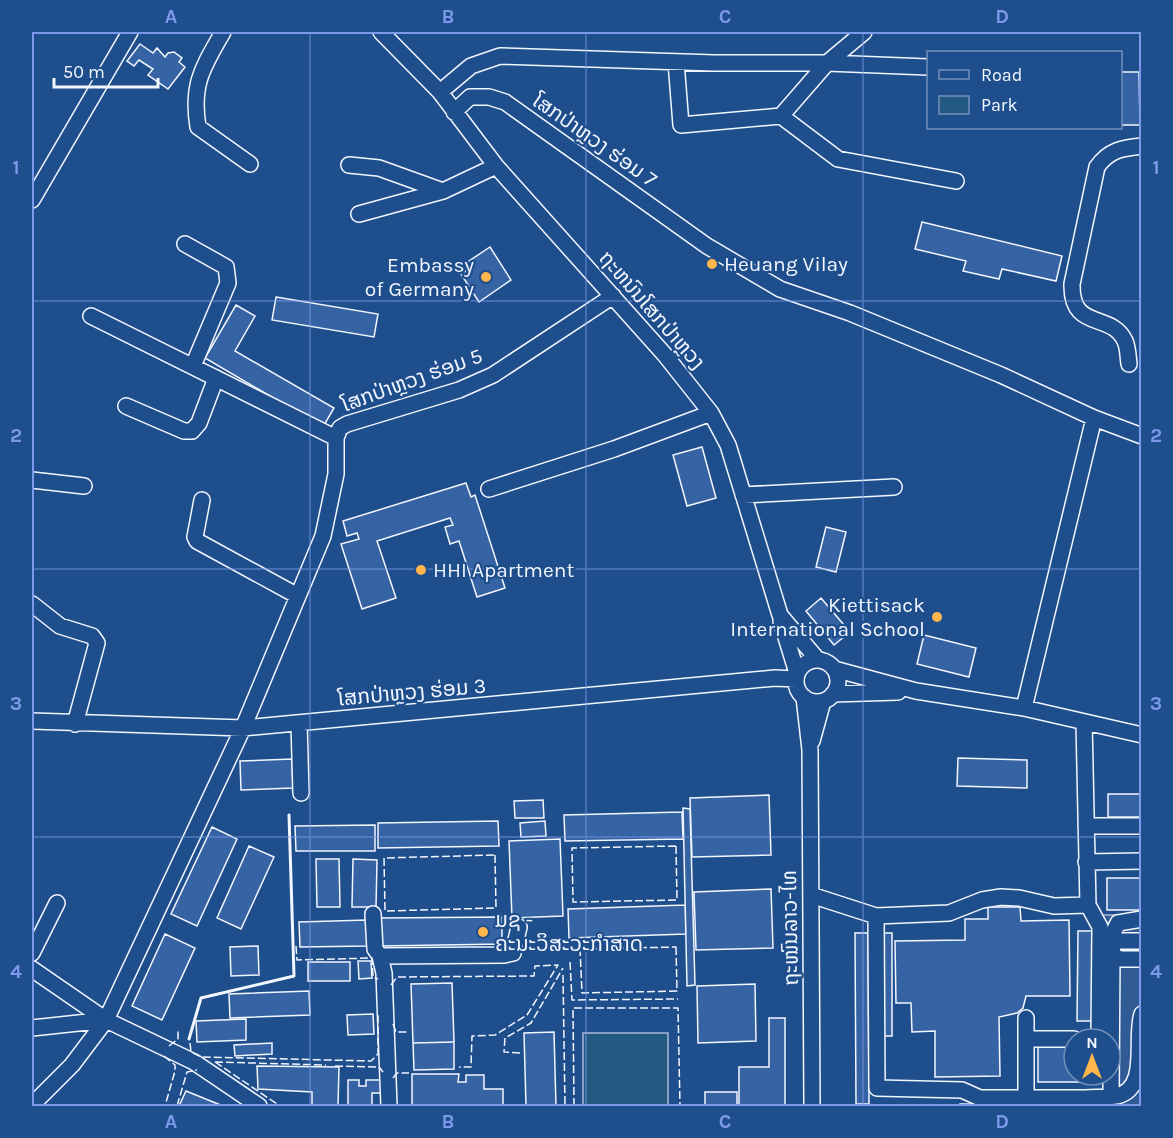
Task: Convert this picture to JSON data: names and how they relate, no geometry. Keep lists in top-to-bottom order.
{
  "streets": {
    "street": [
      "ໂສກປ່າຫຼວງ ຮ່ອມ 7",
      "ຖະຫນົນໂສກປ່າຫຼວງ",
      "ໂສກປ່າຫຼວງ ຮ່ອມ 5",
      "ໂສກປ່າຫຼວງ ຮ່ອມ 3",
      "ຖະໜົນລາວ-ໄທ"
    ]
  },
  "crossings": [
    ["ໂສກປ່າຫຼວງ ຮ່ອມ 7", "ຖະຫນົນໂສກປ່າຫຼວງ"],
    ["ຖະຫນົນໂສກປ່າຫຼວງ", "ໂສກປ່າຫຼວງ ຮ່ອມ 5"],
    ["ຖະຫນົນໂສກປ່າຫຼວງ", "ໂສກປ່າຫຼວງ ຮ່ອມ 3"],
    ["ຖະຫນົນໂສກປ່າຫຼວງ", "ຖະໜົນລາວ-ໄທ"],
    ["ໂສກປ່າຫຼວງ ຮ່ອມ 5", "ໂສກປ່າຫຼວງ ຮ່ອມ 3"],
    ["ໂສກປ່າຫຼວງ ຮ່ອມ 3", "ຖະໜົນລາວ-ໄທ"]
  ],
  "places": [
    "Heuang Vilay",
    "Embassy of Germany",
    "HHI Apartment",
    "Kiettisack International School",
    "ມຊ - ຄະນະວິສະວະກຳສາດ"
  ],
  "legend": ["Road", "Park"],
  "scale_bar": "50 m",
  "north": "top",
  "grid": {
    "columns": [
      "A",
      "B",
      "C",
      "D"
    ],
    "rows": [
      "1",
      "2",
      "3",
      "4"
    ]
  }
}
